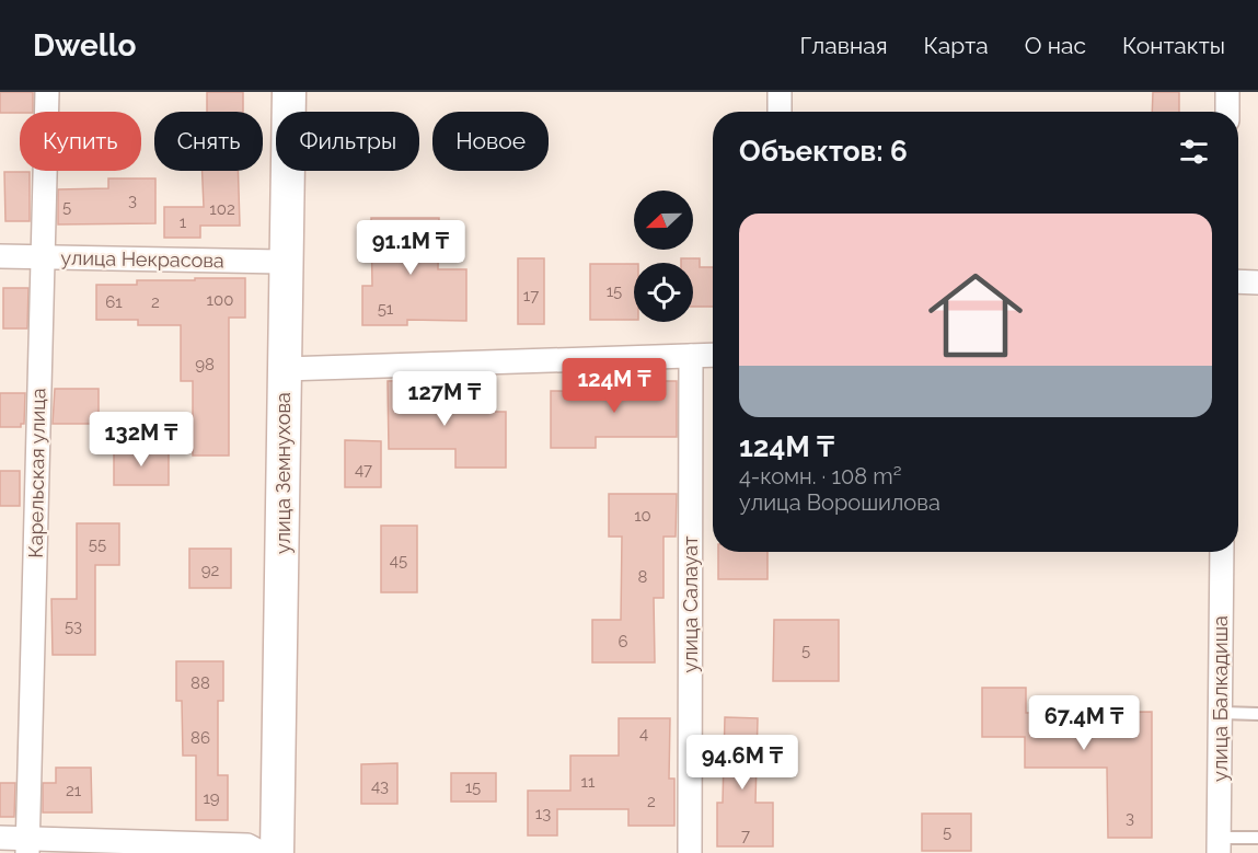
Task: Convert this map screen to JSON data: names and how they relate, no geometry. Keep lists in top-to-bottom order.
{
  "streets": {
    "street": [
      "улица Некрасова",
      "Карельская улица",
      "улица Земнухова",
      "улица Салауат",
      "улица Балкадиша"
    ]
  },
  "crossings": [
    ["улица Некрасова", "Карельская улица"],
    ["улица Некрасова", "улица Земнухова"]
  ],
  "house_numbers": [
    "3",
    "5",
    "102",
    "1",
    "15",
    "17",
    "100",
    "61",
    "2",
    "51",
    "98",
    "47",
    "10",
    "55",
    "45",
    "92",
    "8",
    "53",
    "6",
    "5",
    "88",
    "4",
    "86",
    "11",
    "43",
    "15",
    "21",
    "19",
    "2",
    "13",
    "3",
    "5",
    "7"
  ],
  "north": "left",
  "page": {
    "header": "Dwello",
    "nav": [
      "Главная",
      "Карта",
      "О нас",
      "Контакты"
    ],
    "chip": [
      "Купить",
      "Снять",
      "Фильтры",
      "Новое"
    ],
    "heading": "Объектов: 6",
    "list": [
      {
        "name": "124M ₸",
        "note": "4-комн. · 108 m² · улица Ворошилова"
      }
    ],
    "price": [
      "91.1M ₸",
      "124M ₸",
      "127M ₸",
      "132M ₸",
      "67.4M ₸",
      "94.6M ₸"
    ]
  }
}
